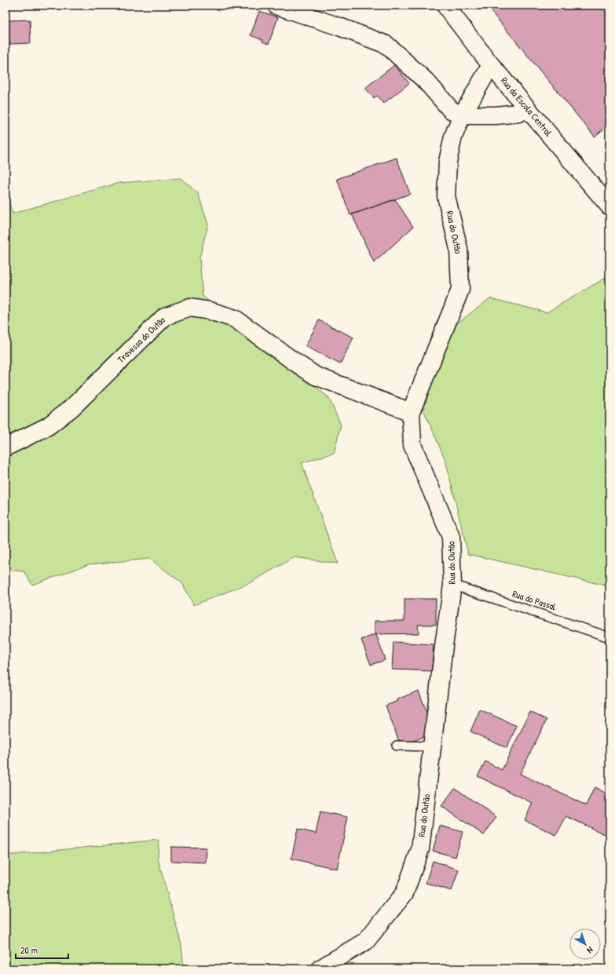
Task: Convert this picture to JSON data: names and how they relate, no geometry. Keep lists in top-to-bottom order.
{
  "streets": {
    "street": ["Rua da Escola Central", "Rua do Outão", "Travessa do Outão"],
    "lane": ["Rua do Passal"]
  },
  "crossings": [
    ["Rua da Escola Central", "Rua do Outão"],
    ["Rua do Outão", "Travessa do Outão"],
    ["Rua do Outão", "Rua do Passal"]
  ],
  "scale_bar": "20 m",
  "north": "bottom right"
}
